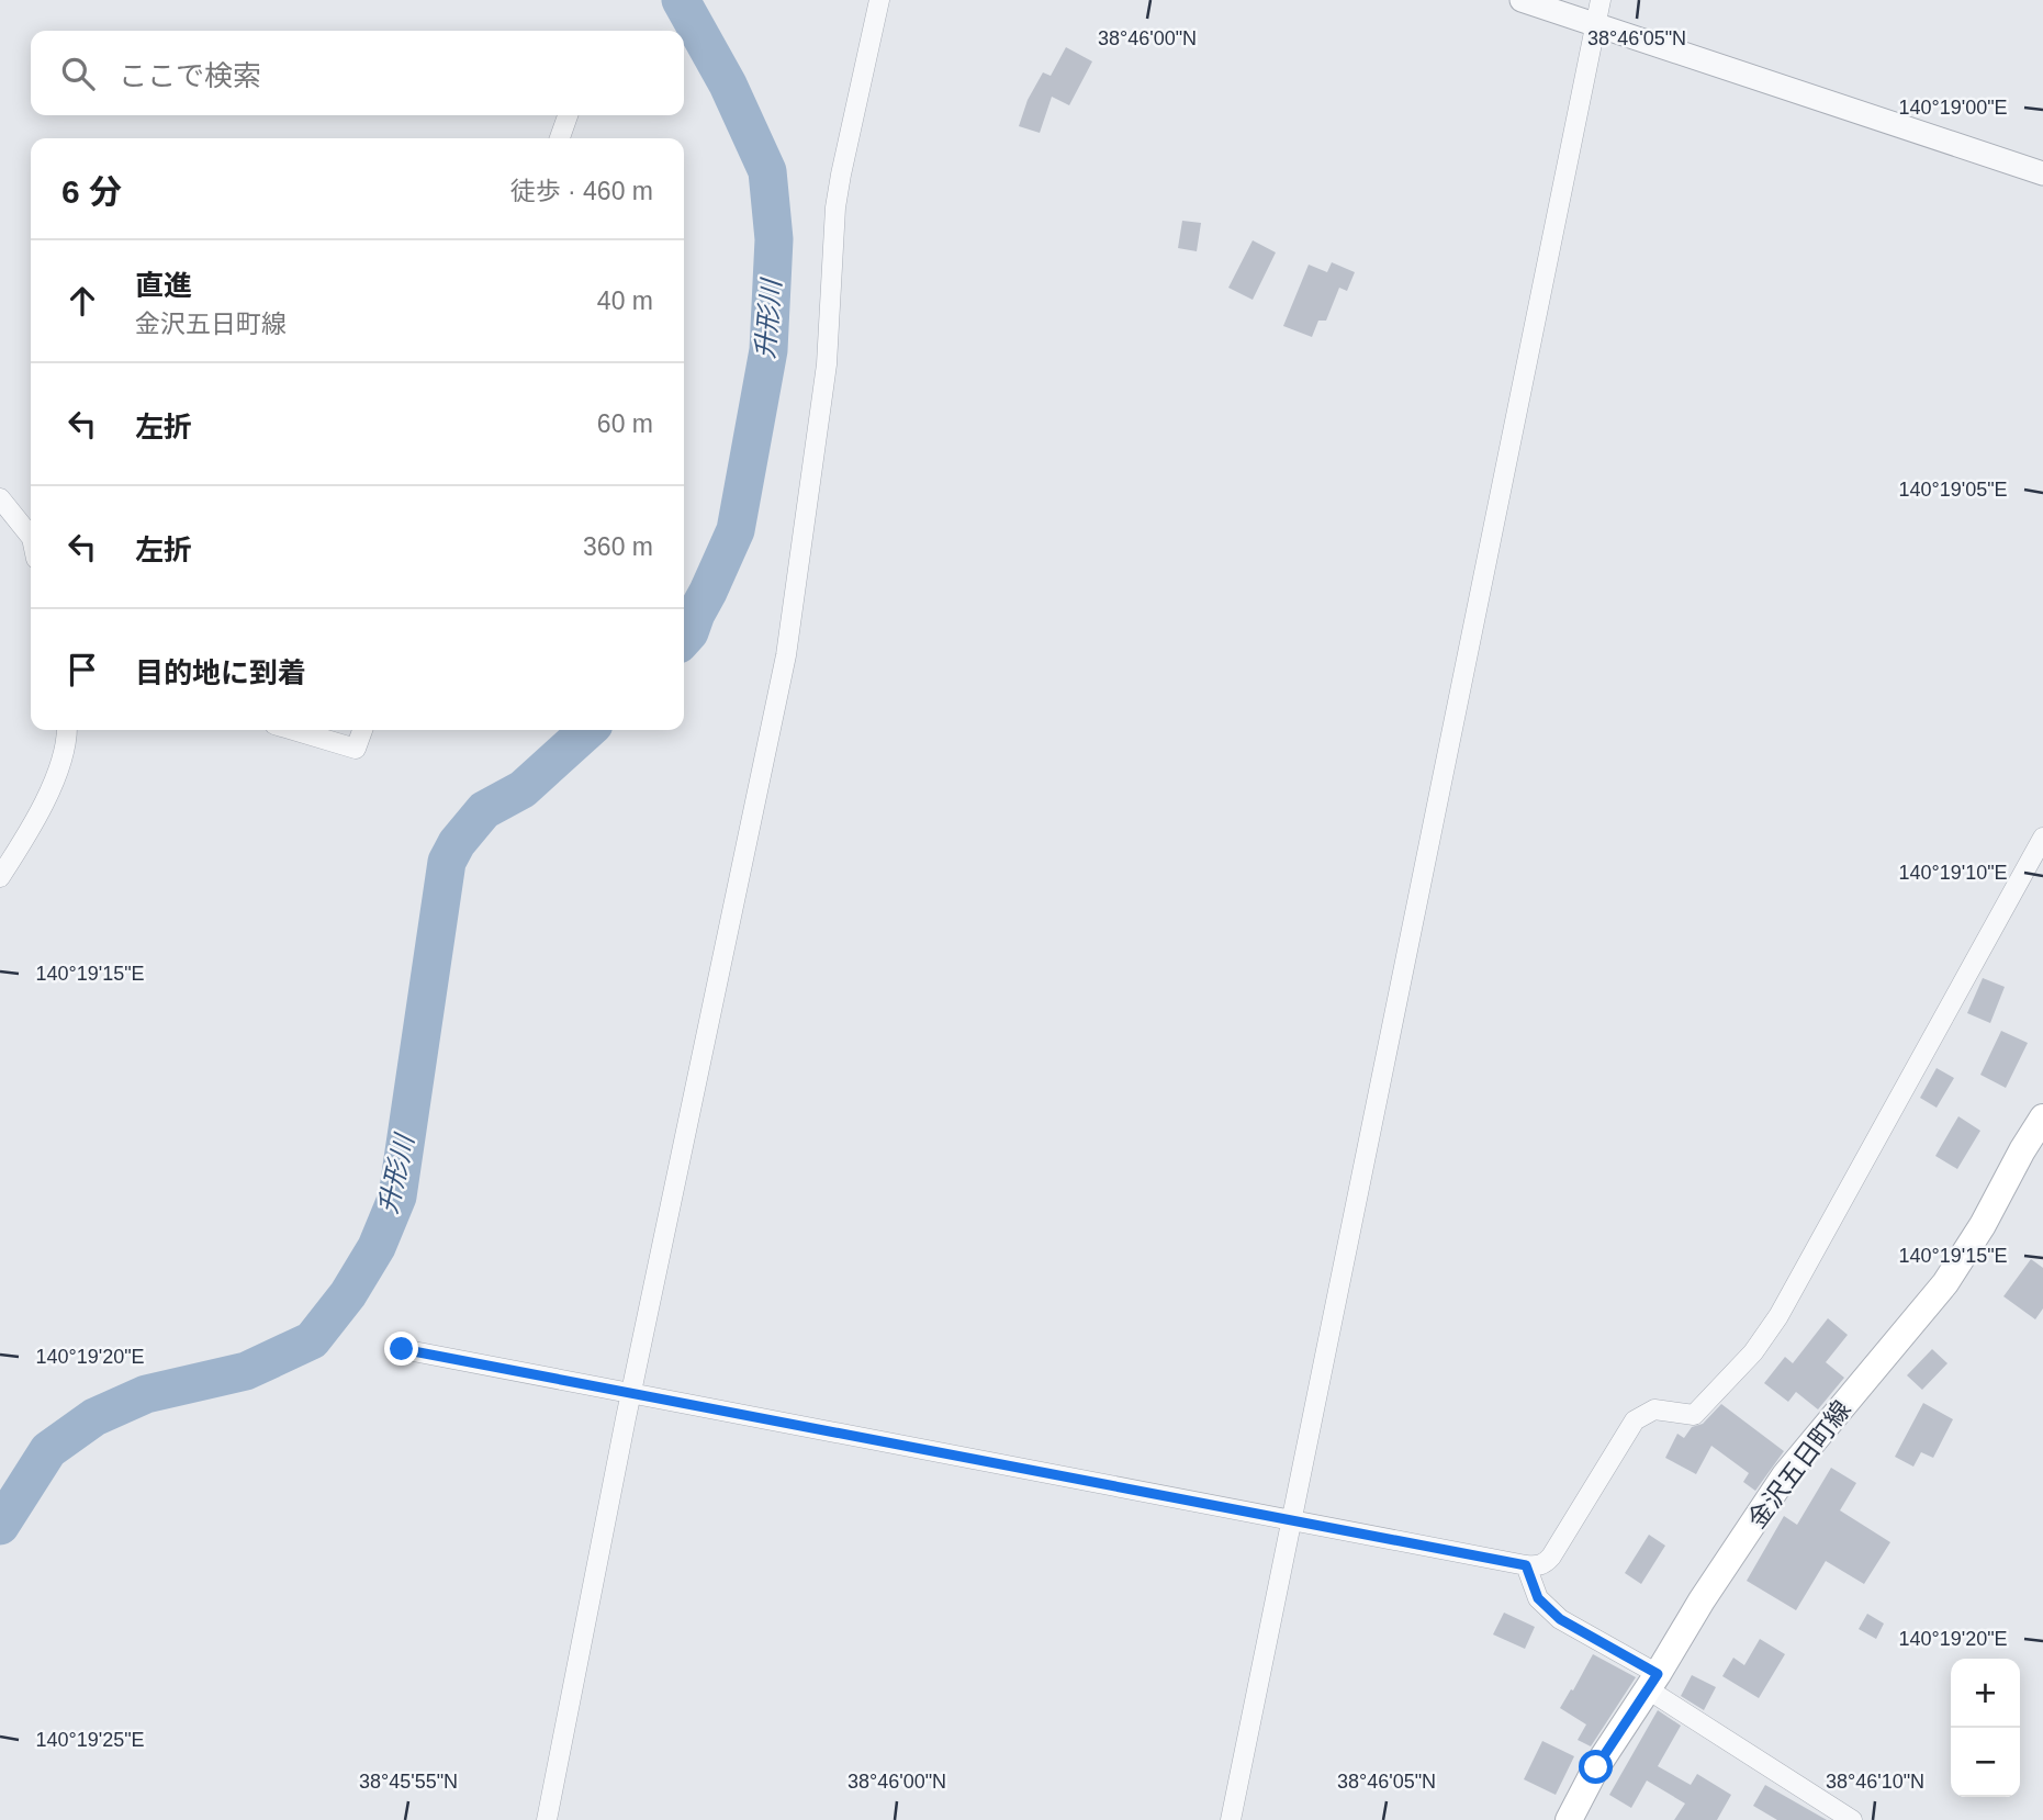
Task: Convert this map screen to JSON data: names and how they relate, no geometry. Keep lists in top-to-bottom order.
{
  "streets": {
    "main road": ["金沢五日町線"]
  },
  "water": ["升形川"],
  "page": {
    "search": "ここで検索",
    "heading": ["6 分", "徒歩 · 460 m"],
    "list": [
      ["直進", "金沢五日町線", "40 m"],
      ["左折", "60 m"],
      ["左折", "360 m"],
      "目的地に到着"
    ],
    "map_buttons": ["+", "−"]
  },
  "coordinates": [
    "38°46'00\"N",
    "38°46'05\"N",
    "140°19'00\"E",
    "140°19'05\"E",
    "140°19'10\"E",
    "140°19'15\"E",
    "140°19'20\"E",
    "140°19'25\"E",
    "38°45'55\"N",
    "38°46'10\"N"
  ]
}
